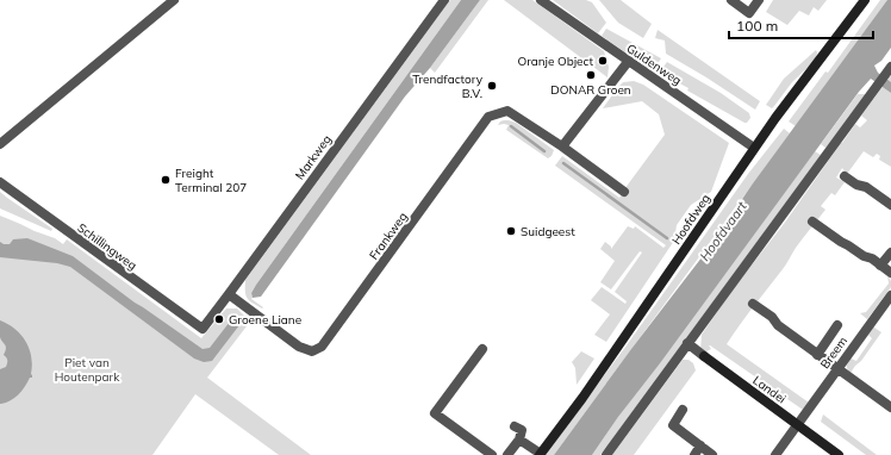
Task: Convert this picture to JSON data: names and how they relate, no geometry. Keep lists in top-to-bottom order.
{
  "streets": {
    "street": [
      "Guldenweg",
      "Markweg",
      "Hoofdweg",
      "Frankweg",
      "Schillingweg",
      "Breem",
      "Landei"
    ]
  },
  "crossings": [
    ["Guldenweg", "Hoofdweg"],
    ["Markweg", "Frankweg"],
    ["Markweg", "Schillingweg"],
    ["Breem", "Landei"]
  ],
  "water": ["Hoofdvaart"],
  "parks": ["Piet van Houtenpark"],
  "places": [
    "Oranje Object",
    "DONAR Groen",
    "Trendfactory B.V.",
    "Freight Terminal 207",
    "Suidgeest",
    "Groene Liane"
  ],
  "scale_bar": "100 m"
}
